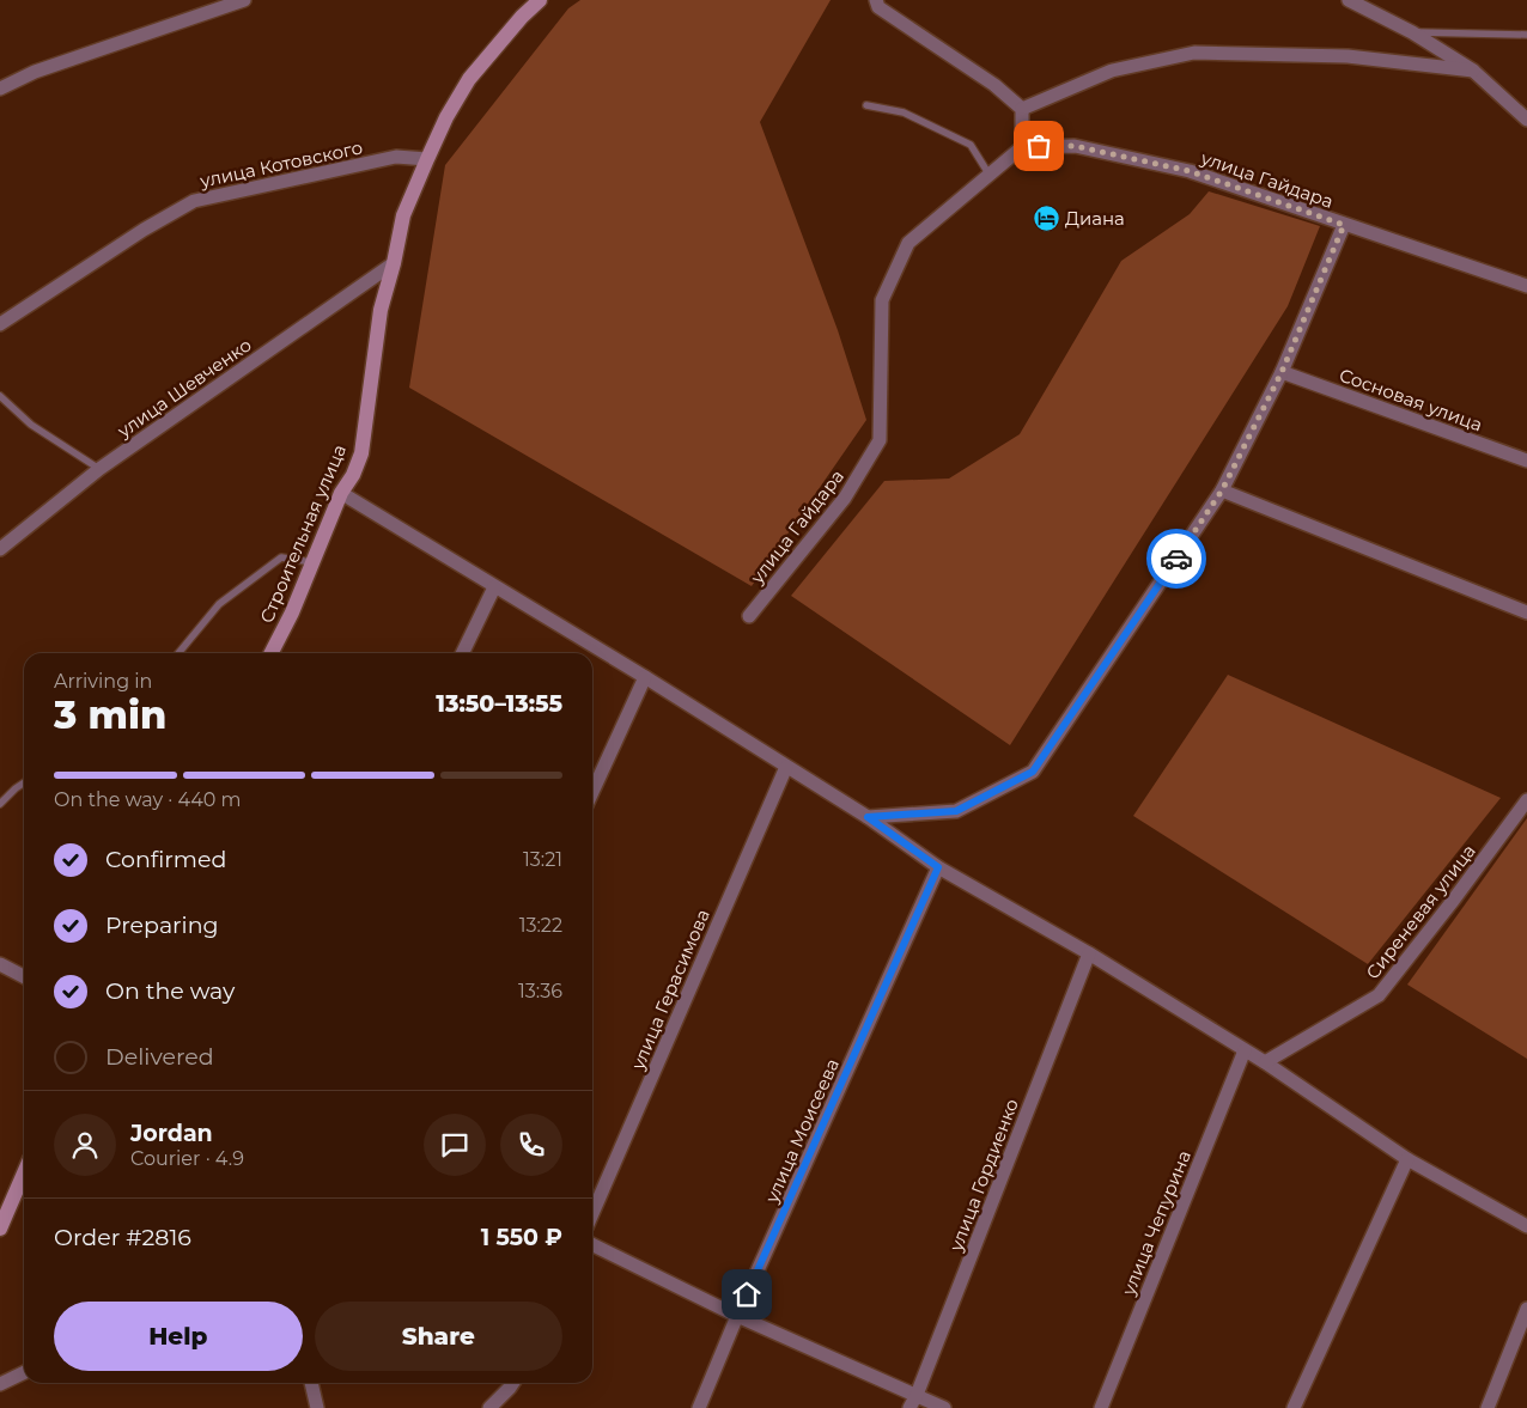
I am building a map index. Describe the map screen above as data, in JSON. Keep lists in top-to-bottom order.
{
  "streets": {
    "main road": ["Строительная улица"],
    "street": [
      "улица Котовского",
      "улица Гайдара",
      "улица Шевченко",
      "Сосновая улица",
      "Сиреневая улица",
      "улица Герасимова",
      "улица Моисеева",
      "улица Гордиенко",
      "улица Чепурина"
    ]
  },
  "crossings": [
    ["улица Котовского", "Строительная улица"],
    ["улица Шевченко", "Строительная улица"]
  ],
  "places": {
    "hotel": ["Диана"]
  },
  "page": {
    "heading": ["3 min", "Arriving in", "13:50–13:55"],
    "panel": [
      "Jordan",
      "Courier · 4.9",
      "Order #2816",
      "1 550 ₽"
    ],
    "bar": "On the way · 440 m",
    "list": [
      ["Confirmed", "13:21"],
      ["Preparing", "13:22"],
      ["On the way", "13:36"],
      "Delivered"
    ],
    "buttons": ["Help", "Share"]
  }
}
